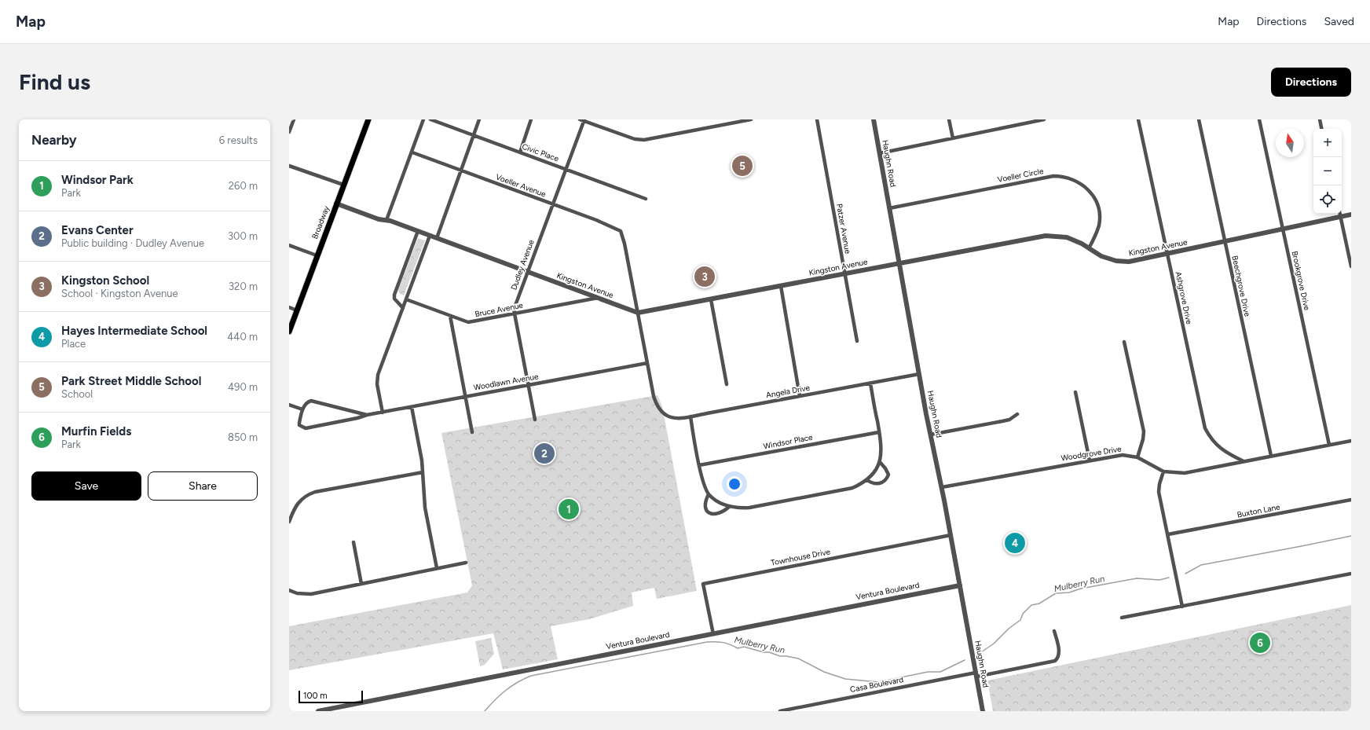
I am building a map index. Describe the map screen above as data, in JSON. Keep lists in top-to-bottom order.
{
  "streets": {
    "main road": ["Broadway"],
    "street": [
      "Civic Place",
      "Haughn Road",
      "Voeller Circle",
      "Voeller Avenue",
      "Patzer Avenue",
      "Kingston Avenue",
      "Dudley Avenue",
      "Brookgrove Drive",
      "Beechgrove Drive",
      "Ashgrove Drive",
      "Bruce Avenue",
      "Woodlawn Avenue",
      "Angela Drive",
      "Windsor Place",
      "Woodgrove Drive",
      "Buxton Lane",
      "Townhouse Drive",
      "Ventura Boulevard",
      "Casa Boulevard"
    ]
  },
  "crossings": [
    ["Civic Place", "Dudley Avenue"],
    ["Haughn Road", "Voeller Circle"],
    ["Haughn Road", "Kingston Avenue"],
    ["Haughn Road", "Angela Drive"],
    ["Haughn Road", "Woodgrove Drive"],
    ["Haughn Road", "Townhouse Drive"],
    ["Haughn Road", "Ventura Boulevard"],
    ["Haughn Road", "Casa Boulevard"],
    ["Voeller Circle", "Kingston Avenue"],
    ["Voeller Avenue", "Kingston Avenue"],
    ["Voeller Avenue", "Dudley Avenue"],
    ["Broadway", "Kingston Avenue"],
    ["Patzer Avenue", "Kingston Avenue"],
    ["Kingston Avenue", "Dudley Avenue"],
    ["Kingston Avenue", "Brookgrove Drive"],
    ["Kingston Avenue", "Beechgrove Drive"],
    ["Kingston Avenue", "Ashgrove Drive"],
    ["Kingston Avenue", "Bruce Avenue"],
    ["Dudley Avenue", "Bruce Avenue"],
    ["Dudley Avenue", "Woodlawn Avenue"],
    ["Brookgrove Drive", "Woodgrove Drive"],
    ["Beechgrove Drive", "Woodgrove Drive"],
    ["Ashgrove Drive", "Woodgrove Drive"],
    ["Woodlawn Avenue", "Angela Drive"],
    ["Townhouse Drive", "Ventura Boulevard"]
  ],
  "water": ["Mulberry Run"],
  "scale_bar": "100 m",
  "north": "top",
  "page": {
    "header": "Map",
    "nav": ["Map", "Directions", "Saved"],
    "buttons": [
      "Directions",
      ["Save", "Share"]
    ],
    "title": "Find us",
    "heading": ["Nearby", "6 results"],
    "map_buttons": ["+", "−"],
    "pins": [
      "5",
      "3",
      "2",
      "1",
      "4",
      "6"
    ],
    "list": [
      {
        "mark": "1",
        "name": "Windsor Park",
        "note": "Park",
        "value": "260 m"
      },
      {
        "mark": "2",
        "name": "Evans Center",
        "note": "Public building · Dudley Avenue",
        "value": "300 m"
      },
      {
        "mark": "3",
        "name": "Kingston School",
        "note": "School · Kingston Avenue",
        "value": "320 m"
      },
      {
        "mark": "4",
        "name": "Hayes Intermediate School",
        "note": "Place",
        "value": "440 m"
      },
      {
        "mark": "5",
        "name": "Park Street Middle School",
        "note": "School",
        "value": "490 m"
      },
      {
        "mark": "6",
        "name": "Murfin Fields",
        "note": "Park",
        "value": "850 m"
      }
    ],
    "scale": "100 m"
  }
}
